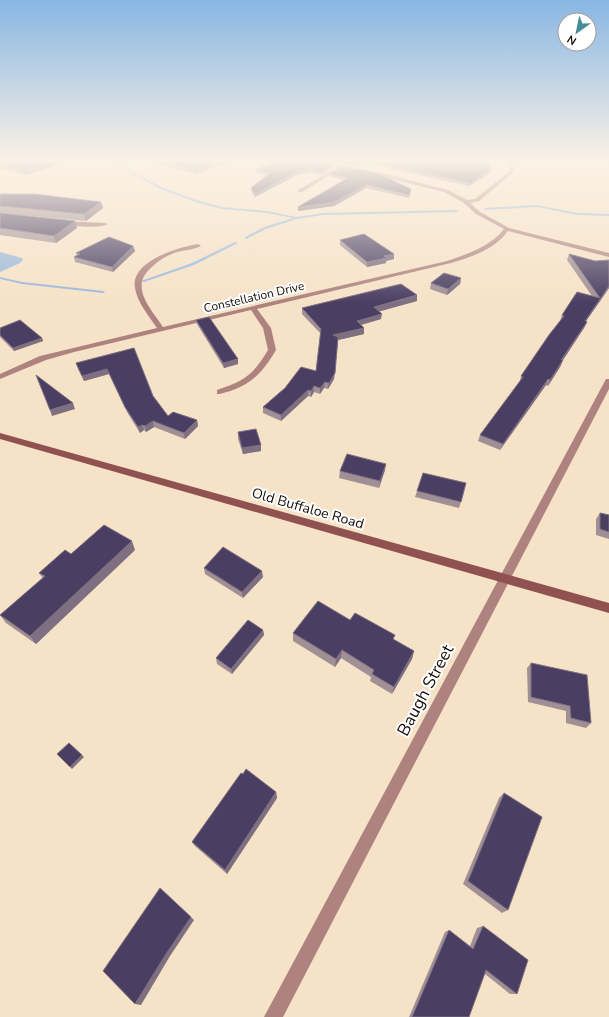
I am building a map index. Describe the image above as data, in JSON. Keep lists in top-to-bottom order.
{
  "streets": {
    "street": ["Constellation Drive", "Old Buffaloe Road", "Baugh Street"]
  },
  "crossings": [
    ["Old Buffaloe Road", "Baugh Street"]
  ],
  "north": "bottom left"
}
